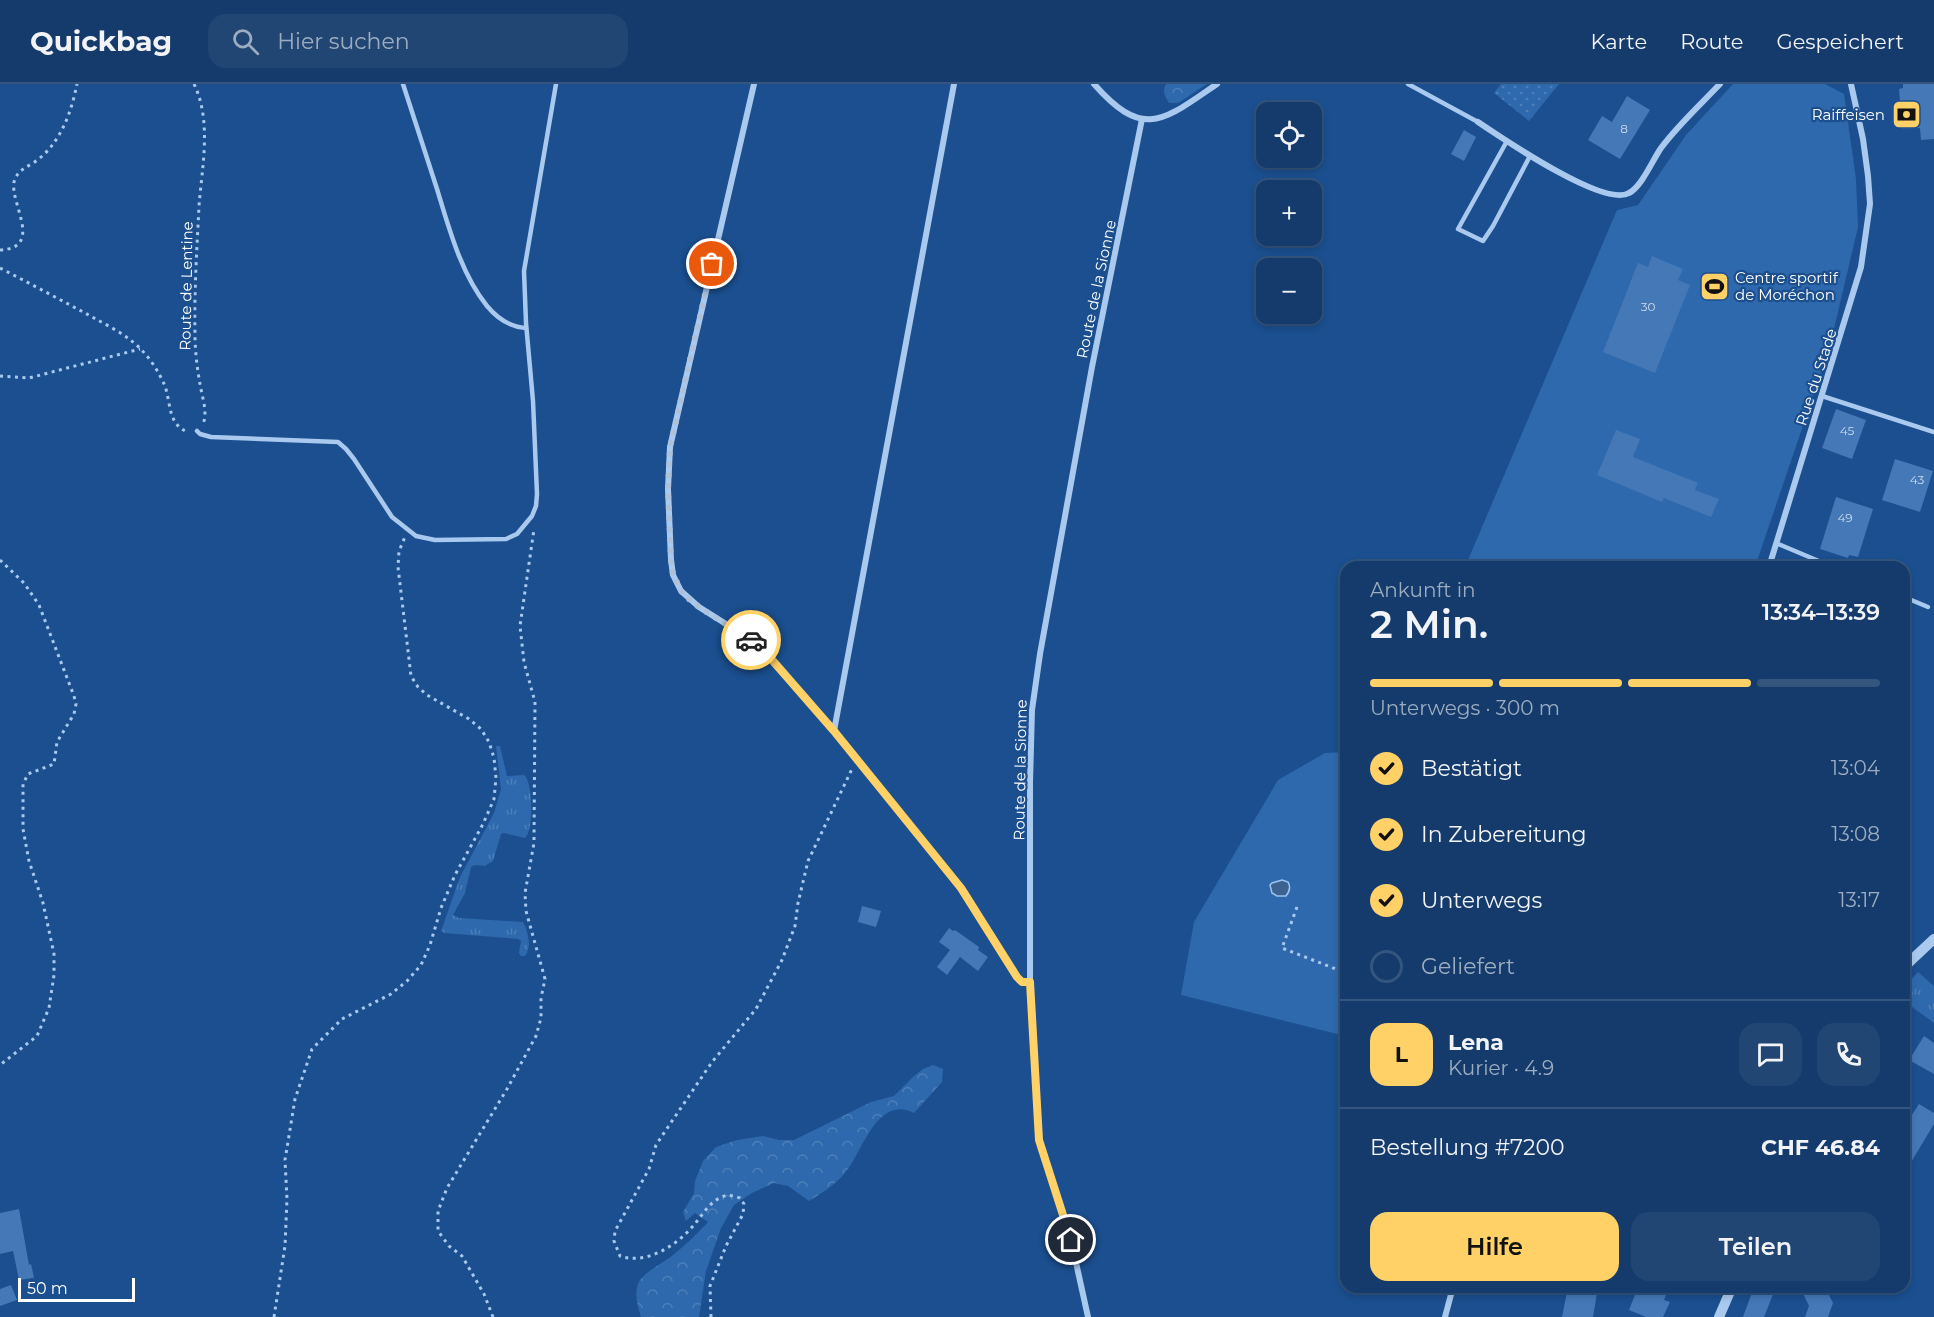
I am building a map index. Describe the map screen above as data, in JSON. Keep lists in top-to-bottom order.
{
  "streets": {
    "street": ["Route de la Sionne", "Rue du Stade"],
    "path": ["Route de Lentine"]
  },
  "places": {
    "bank": ["Raiffeisen"],
    "sports": ["Centre sportif de Moréchon"]
  },
  "house_numbers": [
    "8",
    "30",
    "45",
    "43",
    "49"
  ],
  "scale_bar": "50 m",
  "page": {
    "header": "Quickbag",
    "search": "Hier suchen",
    "nav": ["Karte", "Route", "Gespeichert"],
    "map_buttons": ["+", "−"],
    "heading": ["2 Min.", "Ankunft in", "13:34–13:39"],
    "panel": [
      "Lena",
      "Kurier · 4.9",
      "Bestellung #7200",
      "CHF 46.84"
    ],
    "bar": "Unterwegs · 300 m",
    "list": [
      ["Bestätigt", "13:04"],
      ["In Zubereitung", "13:08"],
      ["Unterwegs", "13:17"],
      "Geliefert"
    ],
    "round": "L",
    "buttons": ["Hilfe", "Teilen"],
    "scale": "50 m"
  }
}
